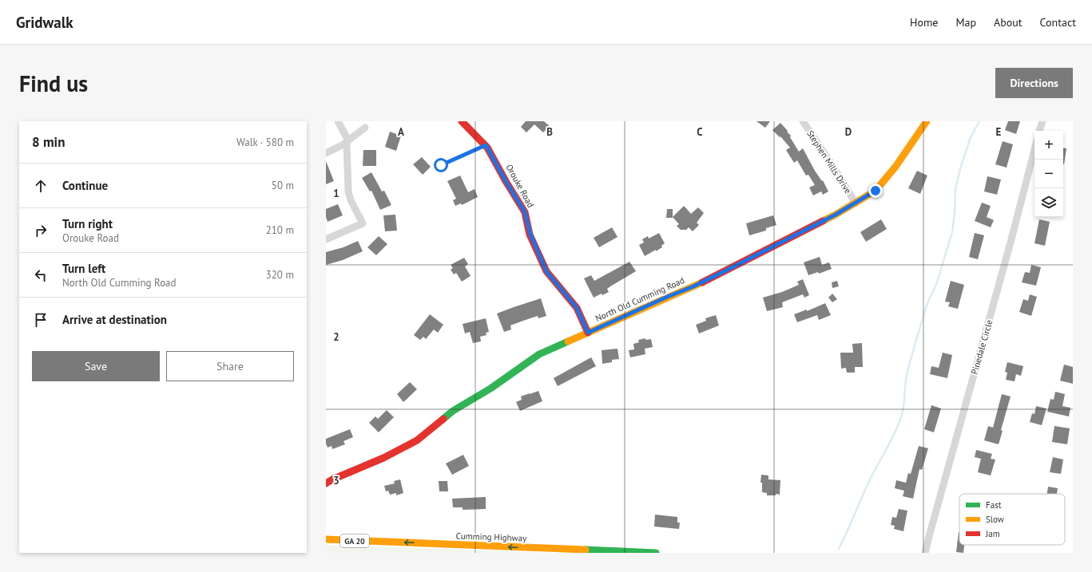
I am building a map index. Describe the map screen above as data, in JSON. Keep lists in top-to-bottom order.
{
  "streets": {
    "main road": [
      "Orouke Road",
      "North Old Cumming Road",
      "Cumming Highway",
      "GA 20"
    ],
    "street": ["Stephen Mills Drive", "Pinedale Circle"]
  },
  "crossings": [
    ["Stephen Mills Drive", "North Old Cumming Road"],
    ["Orouke Road", "North Old Cumming Road"]
  ],
  "one_way": ["Cumming Highway"],
  "legend": ["Fast", "Slow", "Jam"],
  "page": {
    "header": "Gridwalk",
    "nav": [
      "Home",
      "Map",
      "About",
      "Contact"
    ],
    "buttons": [
      "Directions",
      ["Save", "Share"]
    ],
    "title": "Find us",
    "heading": ["8 min", "Walk · 580 m"],
    "map_buttons": ["+", "−"],
    "list": [
      ["Continue", "50 m"],
      ["Turn right", "Orouke Road", "210 m"],
      ["Turn left", "North Old Cumming Road", "320 m"],
      "Arrive at destination"
    ]
  },
  "grid": {
    "columns": [
      "A",
      "B",
      "C",
      "D",
      "E"
    ],
    "rows": ["1", "2", "3"]
  }
}
